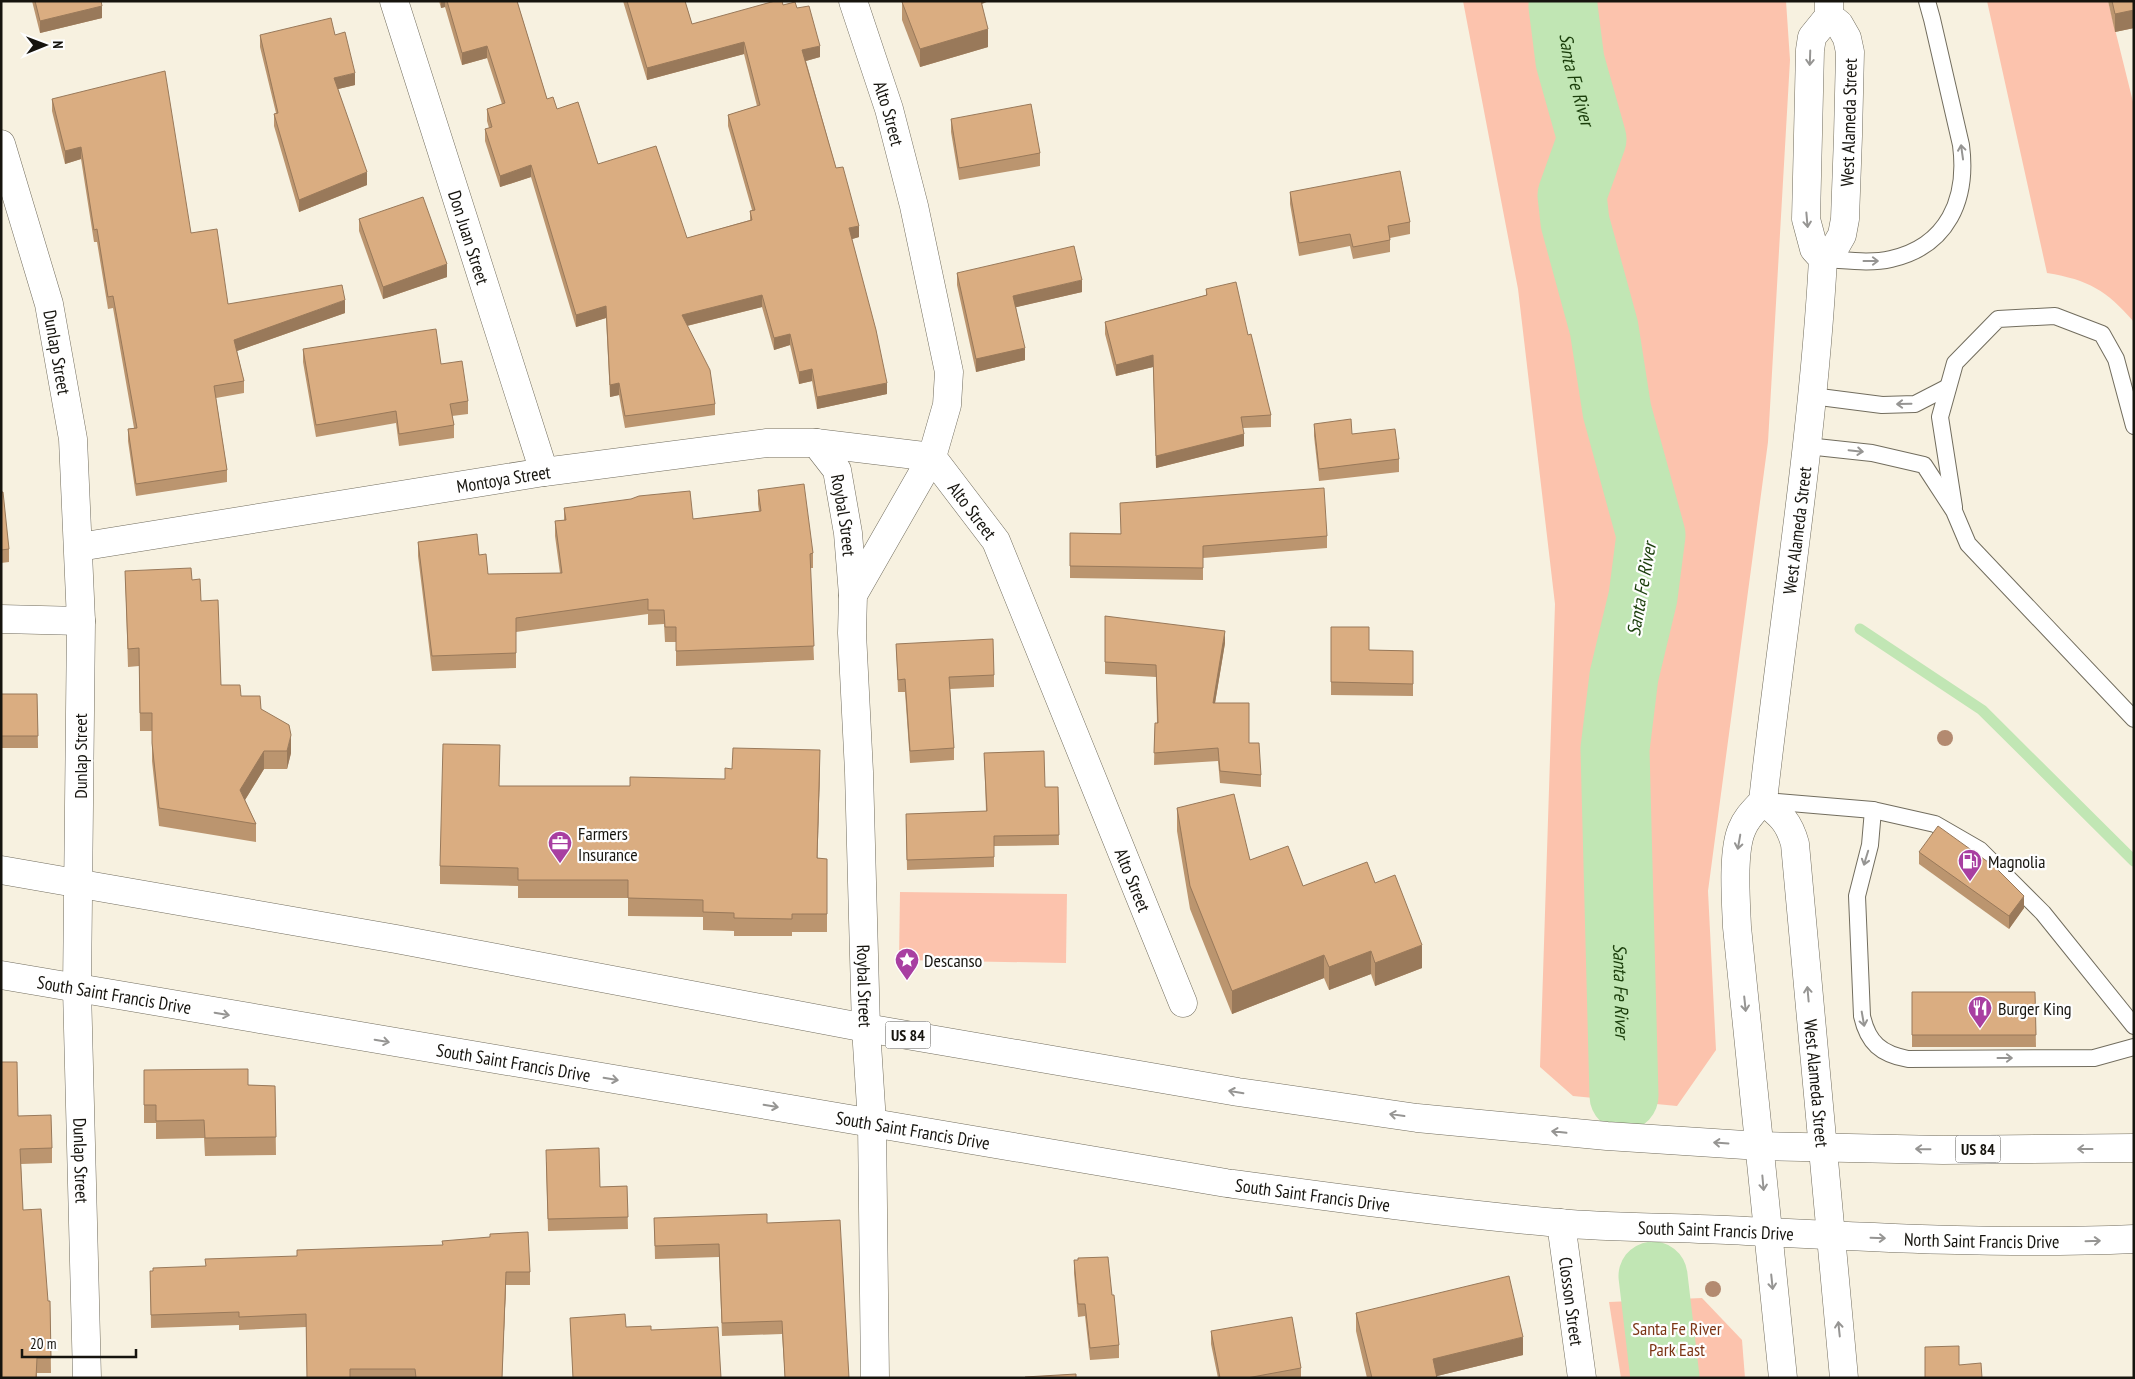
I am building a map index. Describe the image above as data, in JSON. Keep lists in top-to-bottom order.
{
  "streets": {
    "main road": [
      "Alto Street",
      "West Alameda Street",
      "Don Juan Street",
      "Dunlap Street",
      "Montoya Street",
      "Roybal Street",
      "South Saint Francis Drive",
      "US 84",
      "North Saint Francis Drive",
      "Closson Street"
    ]
  },
  "crossings": [
    ["Alto Street", "Montoya Street"],
    ["Alto Street", "Roybal Street"],
    ["West Alameda Street", "South Saint Francis Drive"],
    ["West Alameda Street", "US 84"],
    ["West Alameda Street", "North Saint Francis Drive"],
    ["Don Juan Street", "Montoya Street"],
    ["Dunlap Street", "Montoya Street"],
    ["Dunlap Street", "South Saint Francis Drive"],
    ["Dunlap Street", "US 84"],
    ["Montoya Street", "Roybal Street"],
    ["Roybal Street", "South Saint Francis Drive"],
    ["Roybal Street", "US 84"],
    ["South Saint Francis Drive", "North Saint Francis Drive"],
    ["South Saint Francis Drive", "Closson Street"]
  ],
  "water": ["Santa Fe River"],
  "parks": ["Santa Fe River Park East"],
  "places": {
    "office": ["Farmers Insurance"],
    "fuel station": ["Magnolia"],
    "place": ["Descanso"],
    "restaurant": ["Burger King"]
  },
  "scale_bar": "20 m",
  "north": "right"
}
